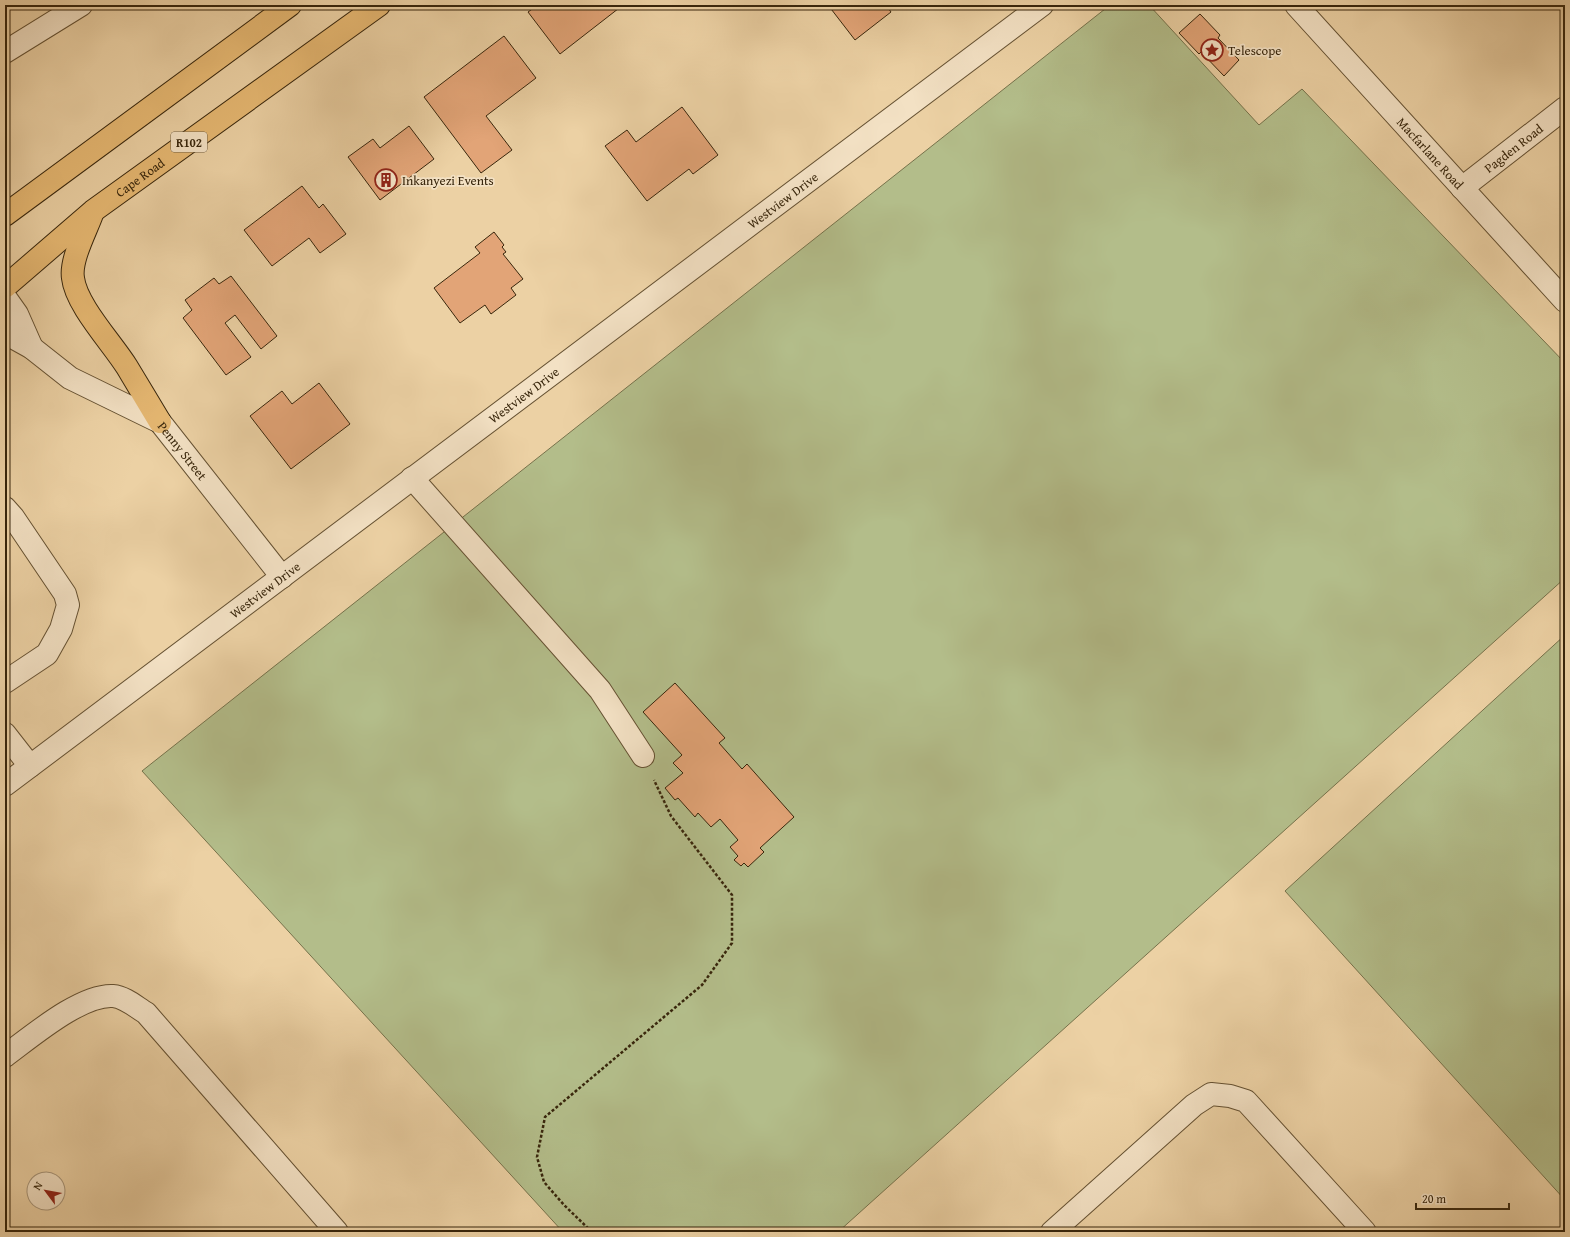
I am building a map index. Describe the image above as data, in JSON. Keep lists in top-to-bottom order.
{
  "streets": {
    "main road": ["R102", "Cape Road"],
    "street": [
      "Pagden Road",
      "Macfarlane Road",
      "Westview Drive",
      "Penny Street"
    ]
  },
  "crossings": [
    ["Pagden Road", "Macfarlane Road"],
    ["Westview Drive", "Penny Street"]
  ],
  "places": {
    "place": ["Telescope"],
    "building": ["Inkanyezi Events"]
  },
  "scale_bar": "20 m",
  "north": "top left"
}
